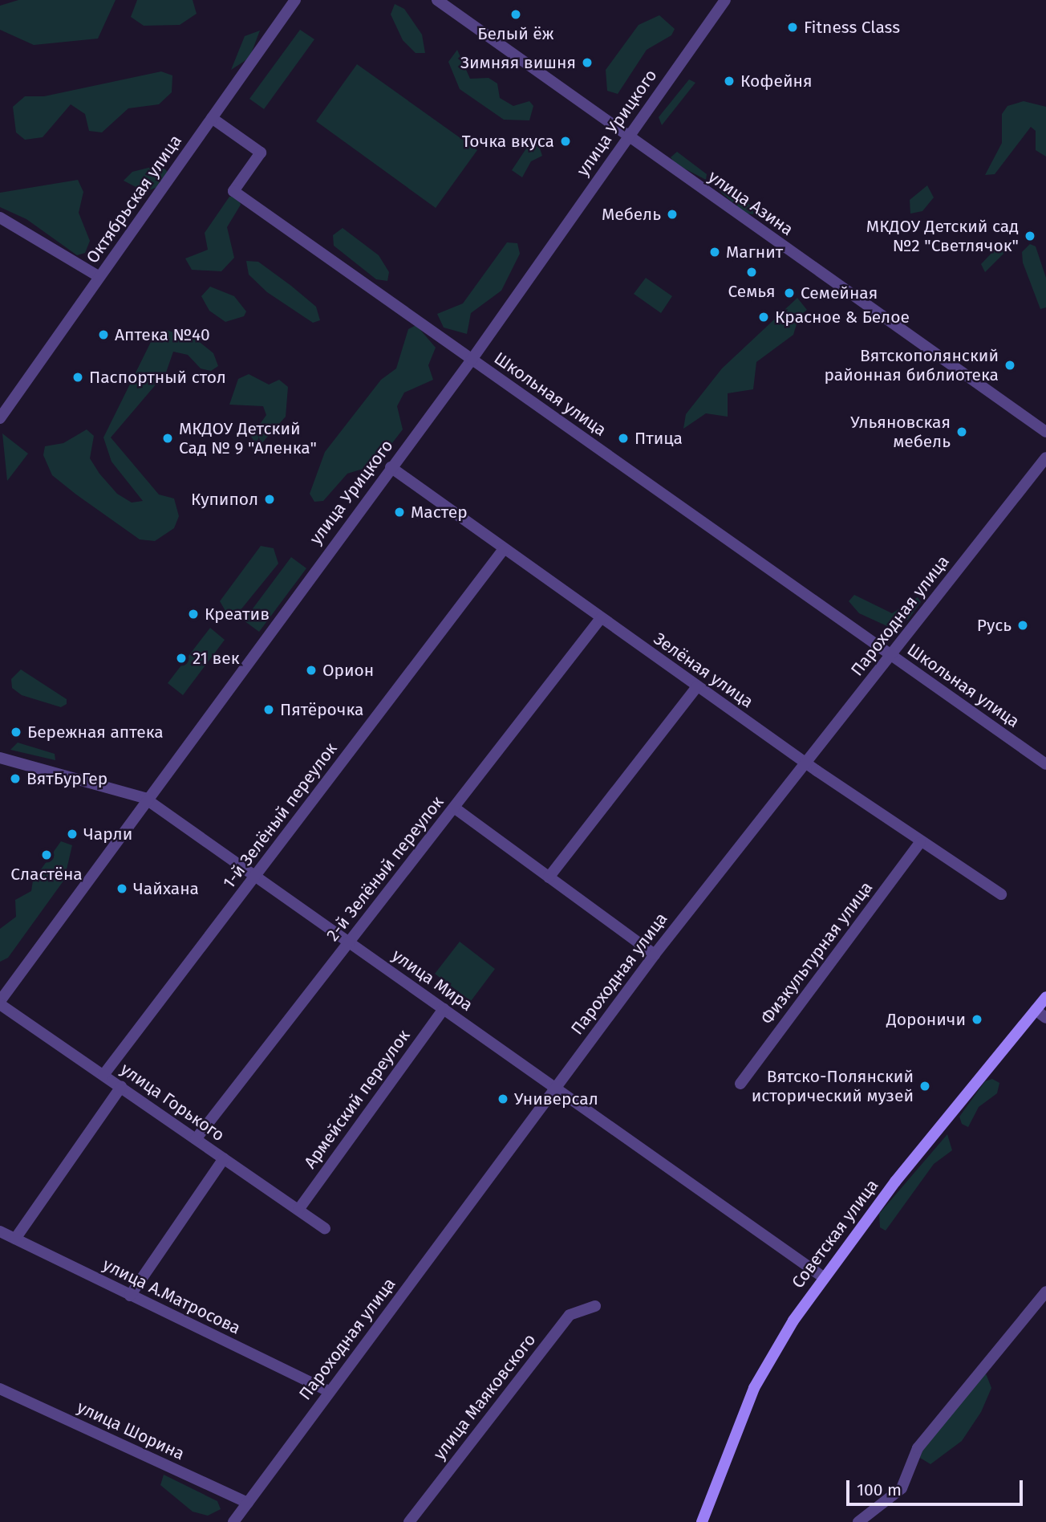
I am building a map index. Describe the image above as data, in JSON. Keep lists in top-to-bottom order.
{
  "streets": {
    "street": [
      "улица Урицкого",
      "Октябрьская улица",
      "улица Азина",
      "Школьная улица",
      "Пароходная улица",
      "Зелёная улица",
      "1-й Зелёный переулок",
      "2-й Зелёный переулок",
      "Физкультурная улица",
      "улица Мира",
      "Армейский переулок",
      "улица Горького",
      "Советская улица",
      "улица А.Матросова",
      "улица Маяковского",
      "улица Шорина"
    ]
  },
  "crossings": [
    ["улица Урицкого", "улица Азина"],
    ["улица Урицкого", "Школьная улица"],
    ["улица Урицкого", "Зелёная улица"],
    ["улица Урицкого", "улица Мира"],
    ["улица Урицкого", "улица Горького"],
    ["Октябрьская улица", "Школьная улица"],
    ["Школьная улица", "Пароходная улица"],
    ["Пароходная улица", "Зелёная улица"],
    ["Пароходная улица", "улица Мира"],
    ["Пароходная улица", "улица А.Матросова"],
    ["Пароходная улица", "улица Шорина"],
    ["Зелёная улица", "1-й Зелёный переулок"],
    ["Зелёная улица", "2-й Зелёный переулок"],
    ["Зелёная улица", "Физкультурная улица"],
    ["1-й Зелёный переулок", "улица Мира"],
    ["1-й Зелёный переулок", "улица Горького"],
    ["2-й Зелёный переулок", "улица Мира"],
    ["2-й Зелёный переулок", "улица Горького"],
    ["улица Мира", "Армейский переулок"],
    ["улица Мира", "Советская улица"],
    ["Армейский переулок", "улица Горького"]
  ],
  "places": [
    "Белый ёж",
    "Fitness Class",
    "Зимняя вишня",
    "Кофейня",
    "Точка вкуса",
    "Мебель",
    "МКДОУ Детский сад №2 \"Светлячок\"",
    "Магнит",
    "Семья",
    "Семейная",
    "Красное & Белое",
    "Аптека №40",
    "Вятскополянский районная библиотека",
    "Паспортный стол",
    "Ульяновская мебель",
    "МКДОУ Детский Сад № 9 \"Аленка\"",
    "Птица",
    "Купипол",
    "Мастер",
    "Креатив",
    "Русь",
    "21 век",
    "Орион",
    "Пятёрочка",
    "Бережная аптека",
    "ВятБурГер",
    "Чарли",
    "Сластёна",
    "Чайхана",
    "Дороничи",
    "Вятско-Полянский исторический музей",
    "Универсал"
  ],
  "scale_bar": "100 m"
}
